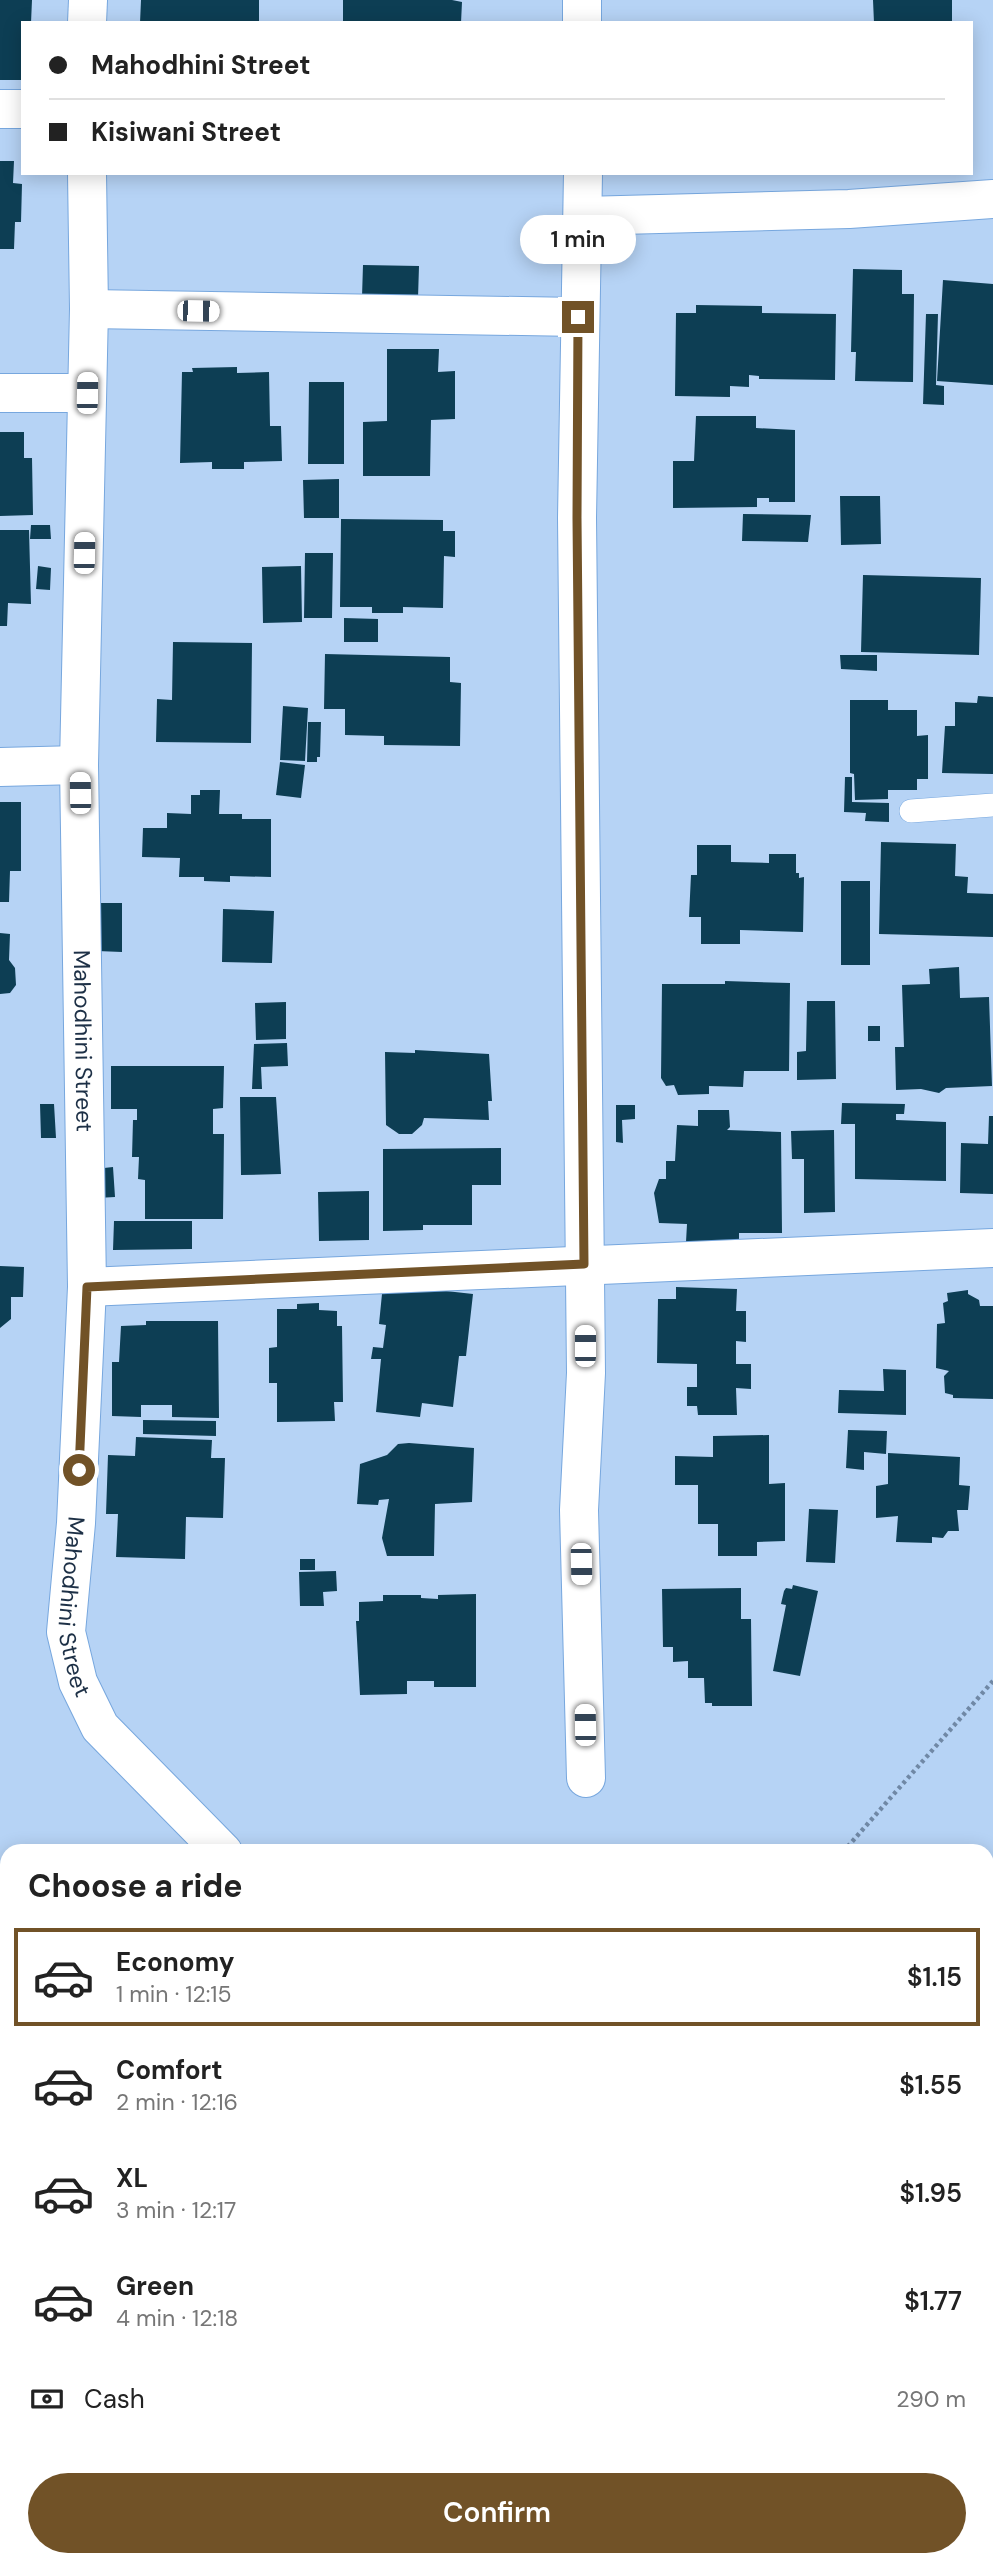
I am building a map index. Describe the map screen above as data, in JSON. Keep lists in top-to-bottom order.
{
  "streets": {
    "street": ["Mahodhini Street"]
  },
  "page": {
    "banner": ["Mahodhini Street", "Kisiwani Street"],
    "bubble": "1 min",
    "heading": "Choose a ride",
    "list": [
      {
        "name": "Economy",
        "note": "1 min · 12:15",
        "value": "$1.15"
      },
      {
        "name": "Comfort",
        "note": "2 min · 12:16",
        "value": "$1.55"
      },
      {
        "name": "XL",
        "note": "3 min · 12:17",
        "value": "$1.95"
      },
      {
        "name": "Green",
        "note": "4 min · 12:18",
        "value": "$1.77"
      }
    ],
    "pay": ["Cash", "290 m"],
    "buttons": "Confirm"
  }
}
